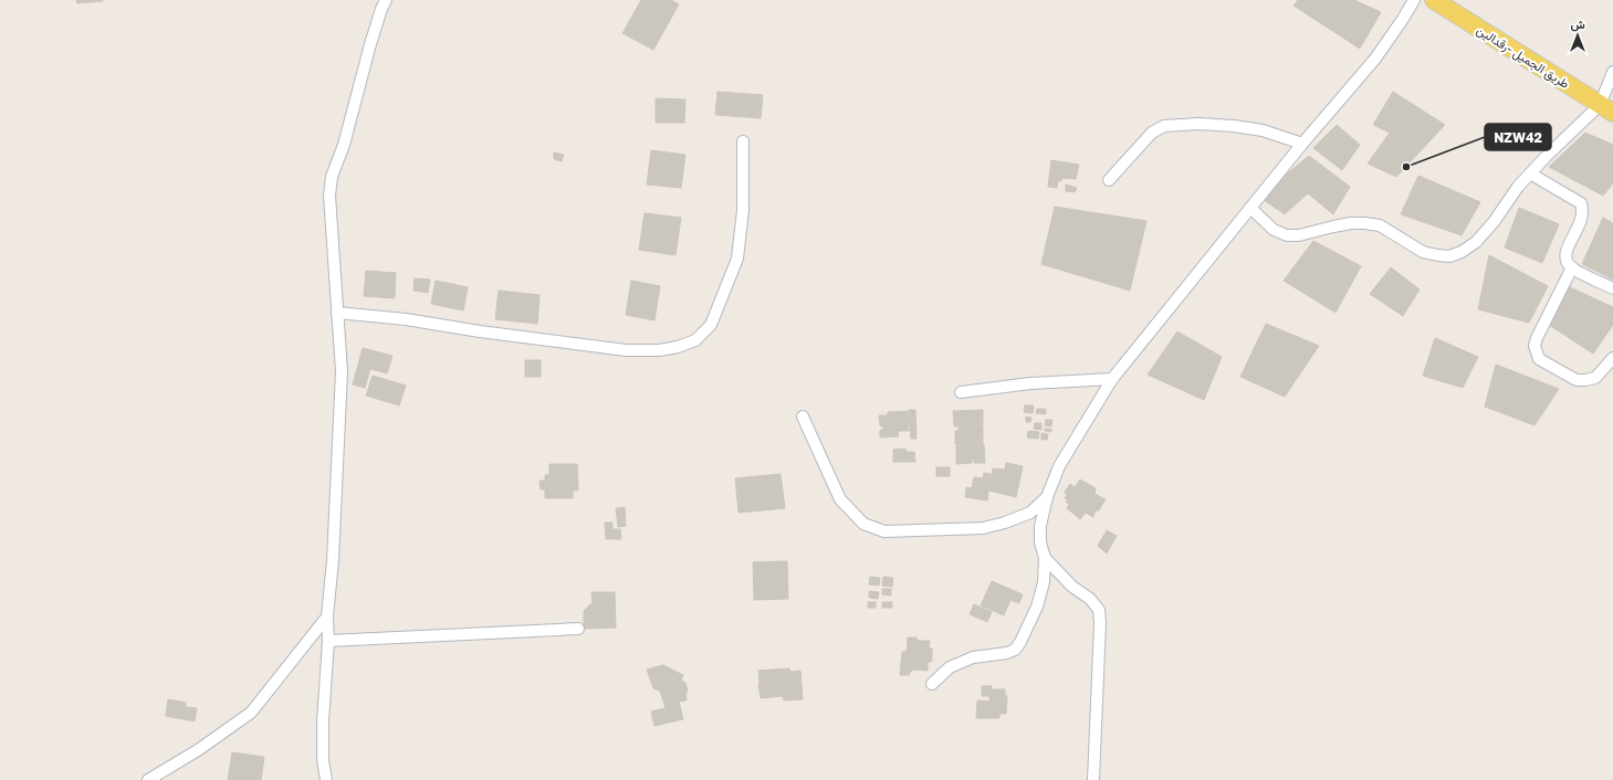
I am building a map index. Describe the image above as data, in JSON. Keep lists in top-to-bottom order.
{
  "streets": {
    "main road": ["طريق الجميل -رقدالين"]
  },
  "places": ["NZW42"],
  "north": "top"
}
